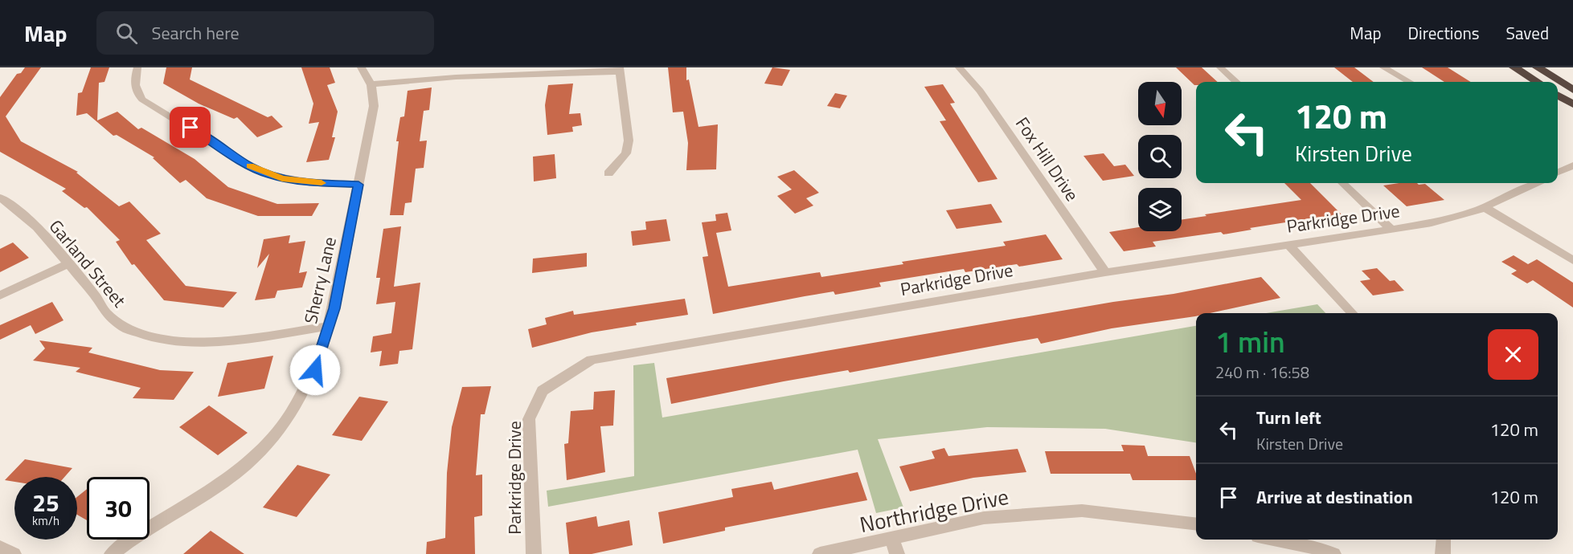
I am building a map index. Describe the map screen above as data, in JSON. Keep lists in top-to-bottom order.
{
  "streets": {
    "street": [
      "Fox Hill Drive",
      "Parkridge Drive",
      "Garland Street",
      "Sherry Lane",
      "Northridge Drive"
    ]
  },
  "crossings": [
    ["Fox Hill Drive", "Parkridge Drive"],
    ["Garland Street", "Sherry Lane"]
  ],
  "north": "bottom",
  "page": {
    "header": "Map",
    "search": "Search here",
    "nav": ["Map", "Directions", "Saved"],
    "turn": ["120 m", "Kirsten Drive"],
    "heading": ["1 min", "240 m · 16:58"],
    "list": [
      {
        "name": "Turn left",
        "note": "Kirsten Drive",
        "value": "120 m"
      },
      {
        "name": "Arrive at destination",
        "value": "120 m"
      }
    ],
    "speed": "25 km/h",
    "limit": "30"
  }
}
